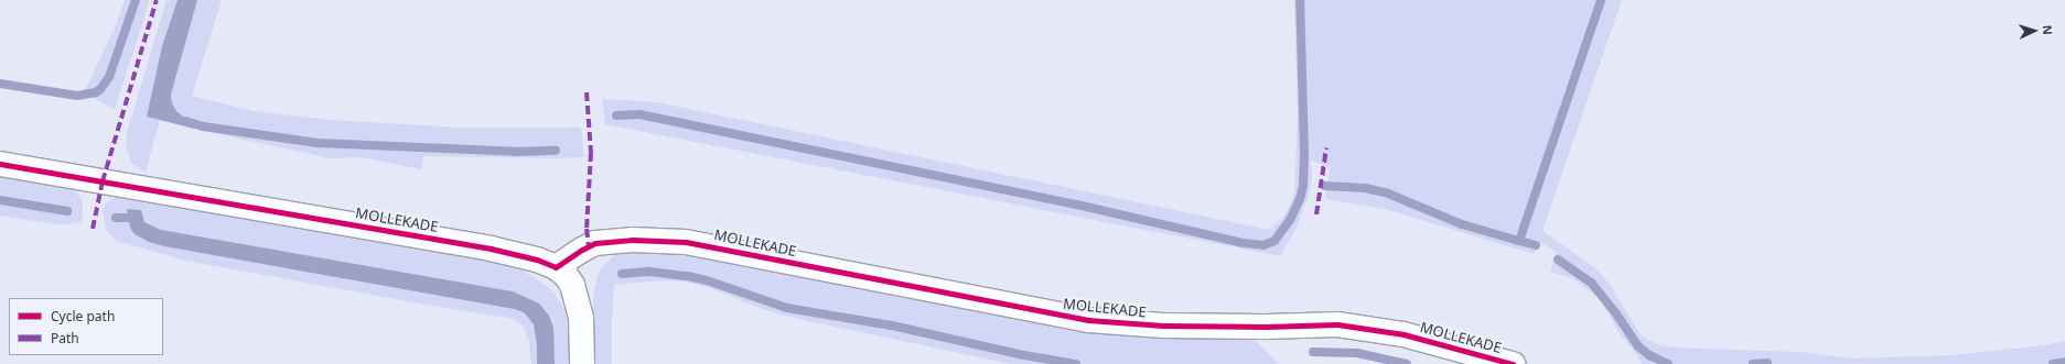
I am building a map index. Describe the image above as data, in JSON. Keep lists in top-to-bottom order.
{
  "streets": {
    "street": ["MOLLEKADE"]
  },
  "legend": ["Cycle path", "Path"],
  "north": "right"
}
